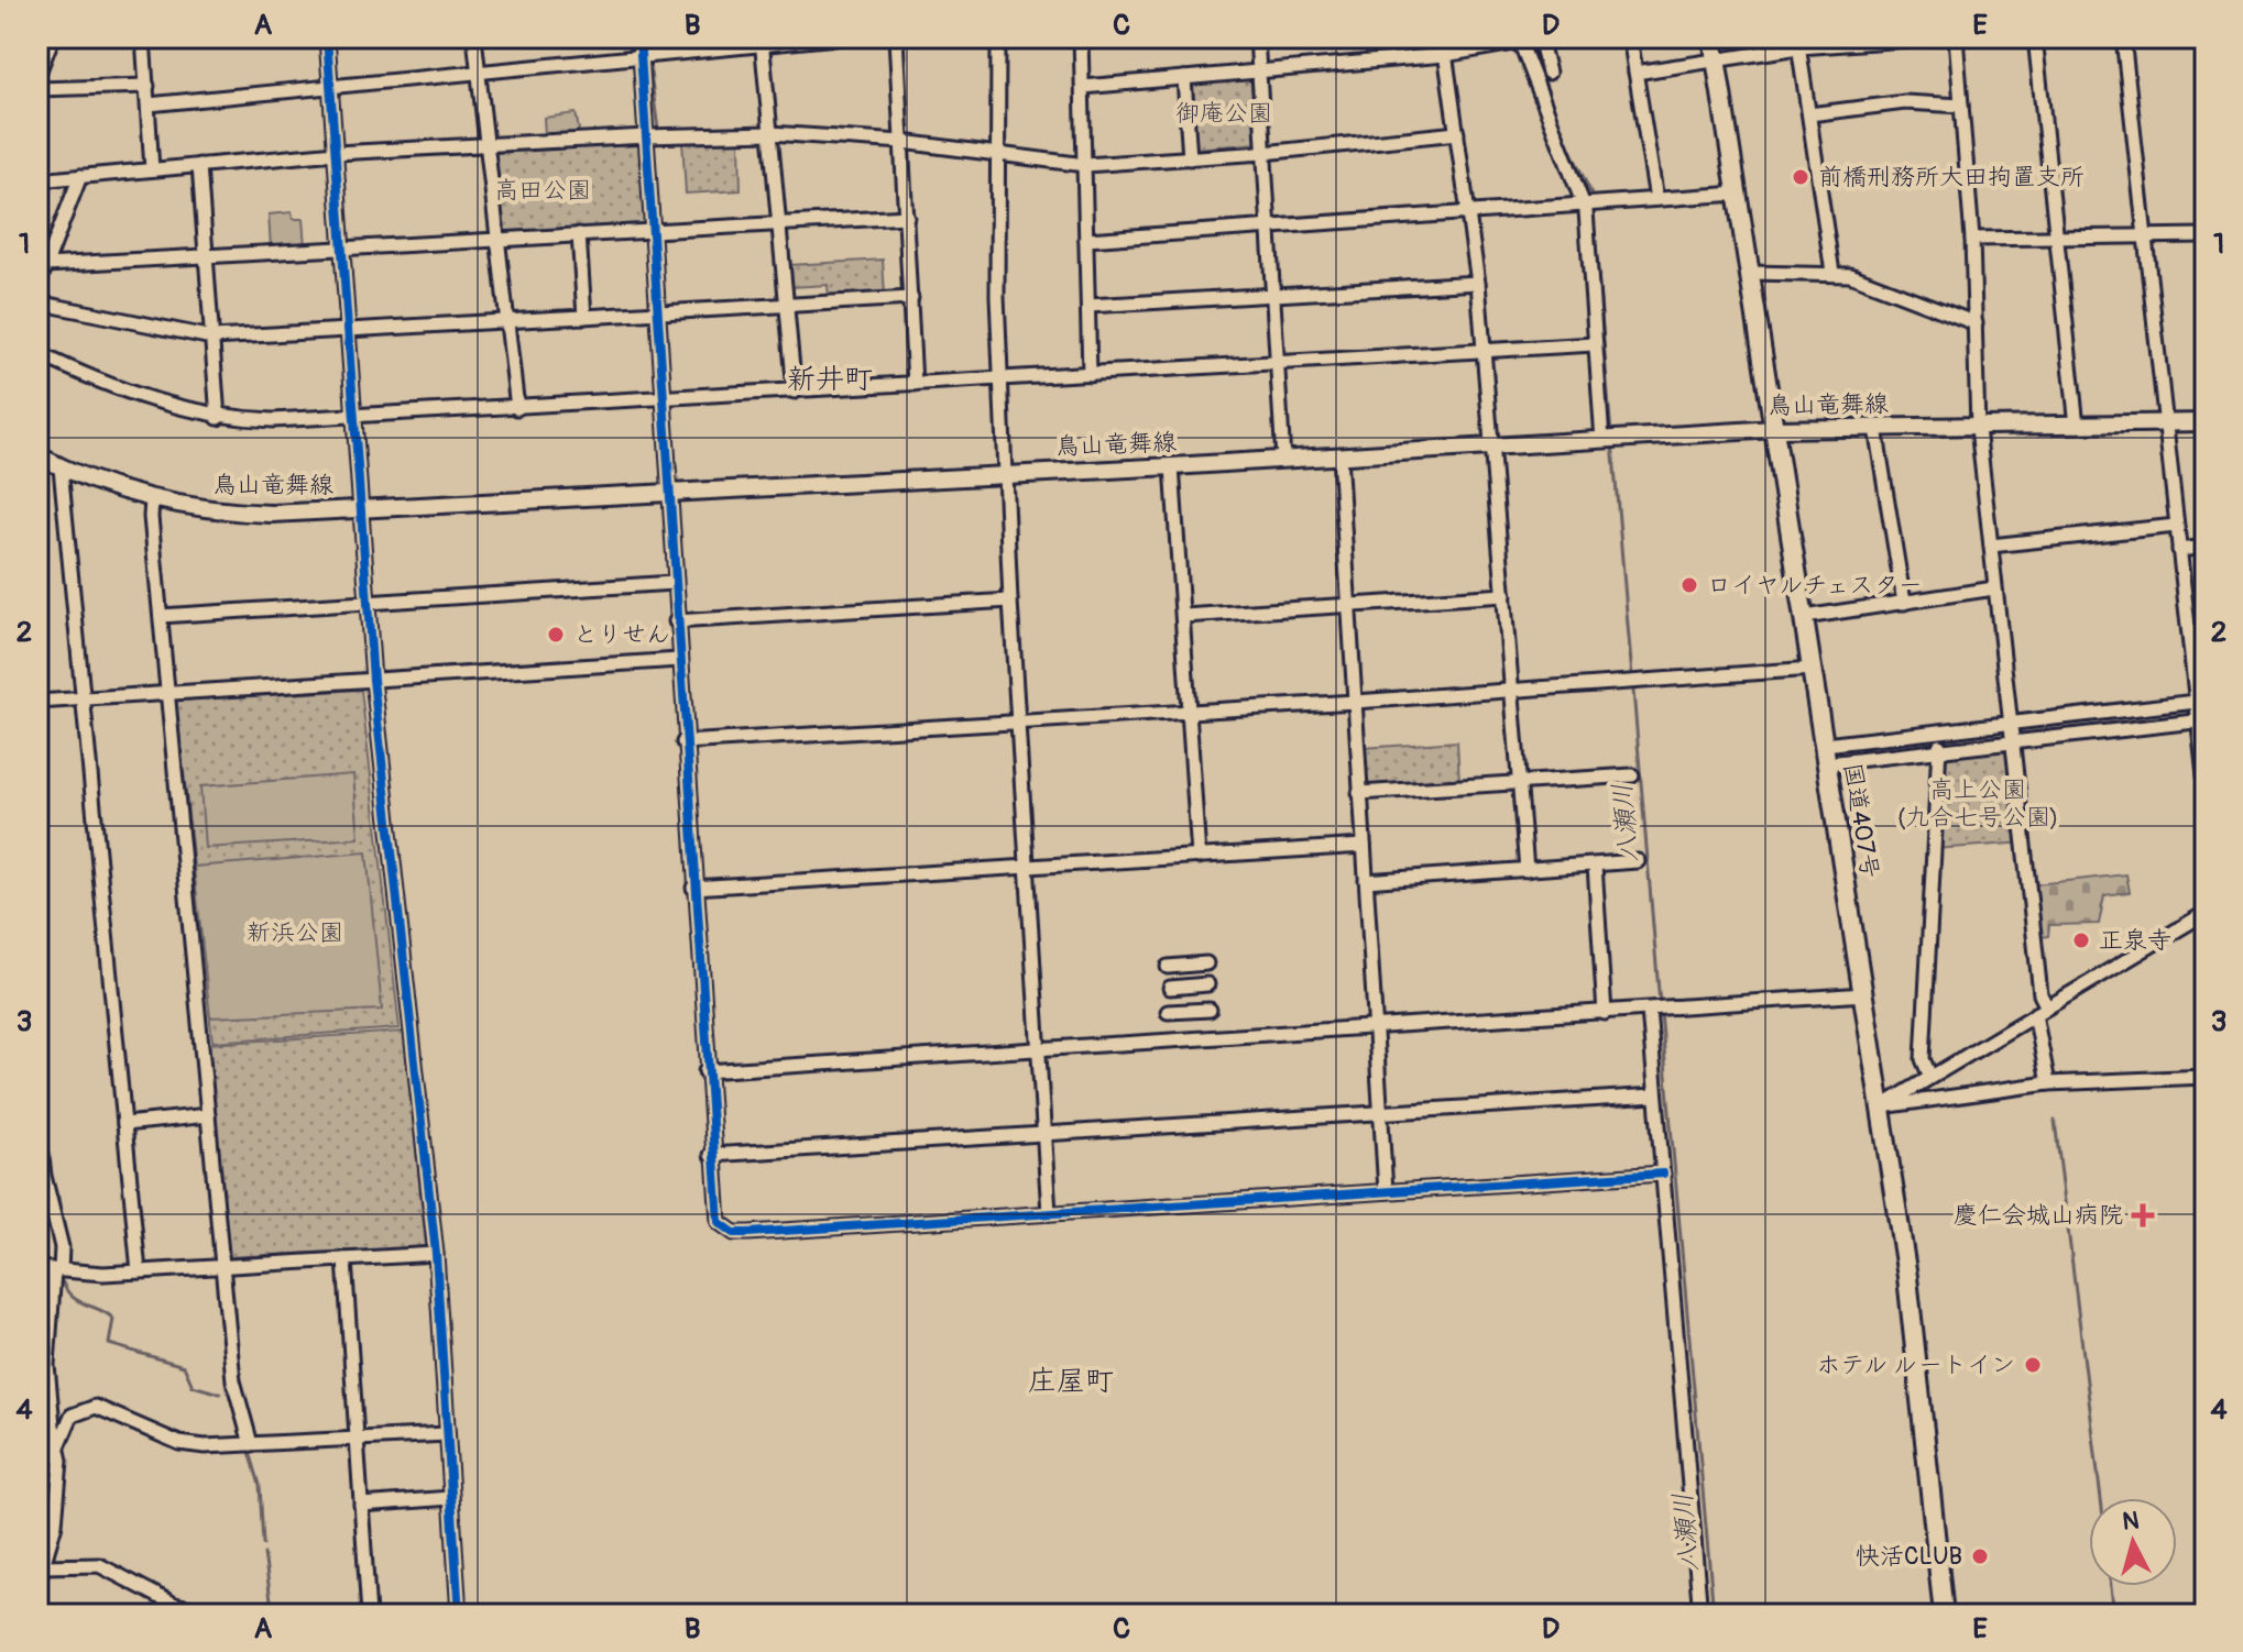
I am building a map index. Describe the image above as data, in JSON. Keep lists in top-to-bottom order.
{
  "streets": {
    "highway": ["国道407号"],
    "main road": ["鳥山竜舞線"]
  },
  "crossings": [
    ["鳥山竜舞線", "国道407号"]
  ],
  "districts": ["新井町", "庄屋町"],
  "water": ["八瀬川"],
  "parks": [
    "御庵公園",
    "高田公園",
    "高上公園 (九合七号公園)",
    "新浜公園"
  ],
  "places": {
    "other": [
      "前橋刑務所大田拘置支所",
      "ロイヤルチェスター",
      "とりせん",
      "正泉寺",
      "ホテル ルートイン",
      "快活CLUB"
    ],
    "health": ["慶仁会城山病院"]
  },
  "north": "top",
  "grid": {
    "columns": [
      "A",
      "B",
      "C",
      "D",
      "E"
    ],
    "rows": [
      "1",
      "2",
      "3",
      "4"
    ]
  }
}
